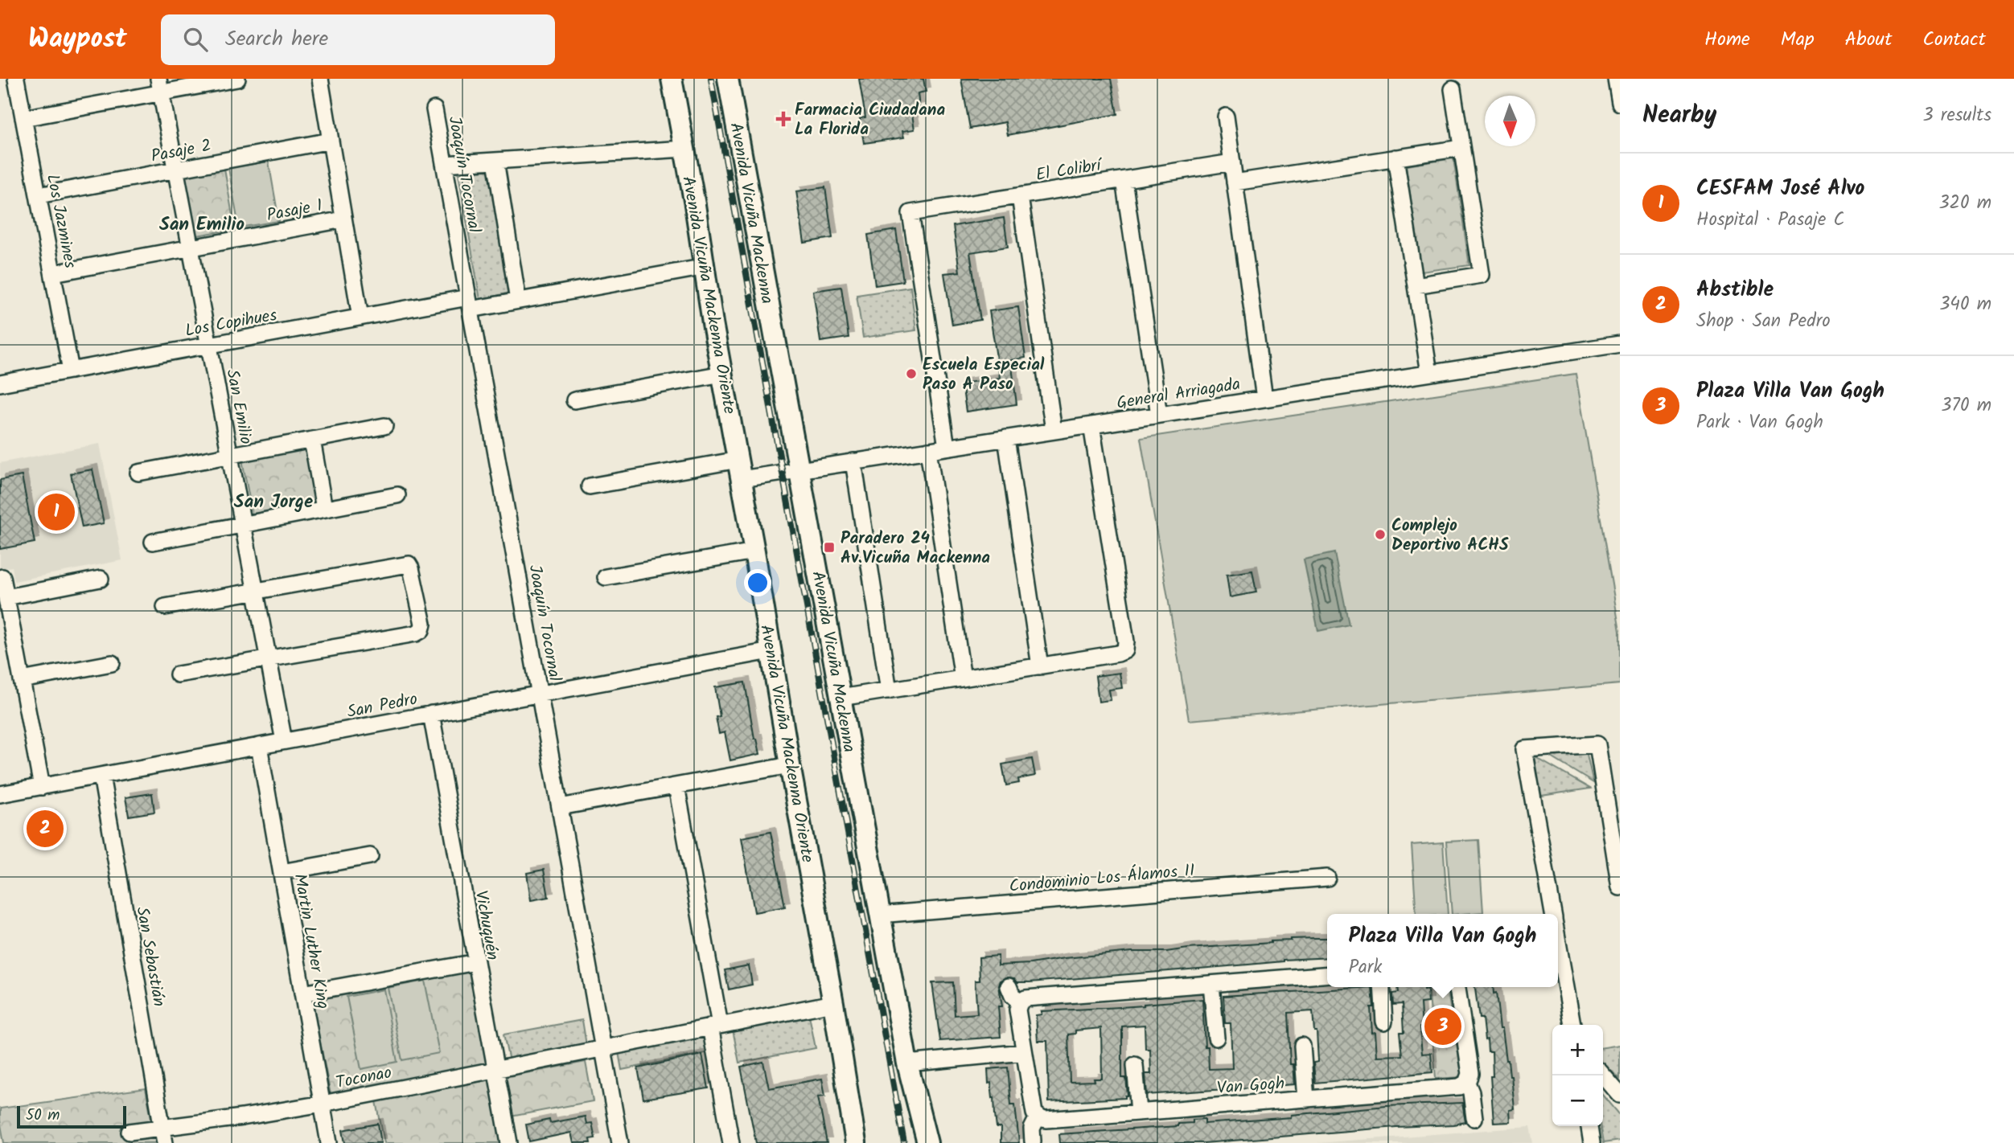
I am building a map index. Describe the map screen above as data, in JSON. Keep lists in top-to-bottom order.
{
  "streets": {
    "main road": ["Avenida Vicuña Mackenna", "Avenida Vicuña Mackenna Oriente"],
    "street": [
      "Pasaje 2",
      "El Colibrí",
      "Joaquín Tocornal",
      "Pasaje 1",
      "Los Jazmines",
      "Los Copihues",
      "General Arriagada",
      "San Emilio",
      "San Pedro",
      "Condominio Los Álamos II",
      "Vichuquén",
      "Martin Luther King",
      "San Sebastián",
      "Toconao",
      "Van Gogh"
    ]
  },
  "crossings": [
    ["Pasaje 2", "Los Jazmines"],
    ["Pasaje 2", "San Emilio"],
    ["El Colibrí", "General Arriagada"],
    ["Joaquín Tocornal", "Los Copihues"],
    ["Joaquín Tocornal", "San Pedro"],
    ["Joaquín Tocornal", "Toconao"],
    ["Pasaje 1", "Los Jazmines"],
    ["Pasaje 1", "San Emilio"],
    ["Avenida Vicuña Mackenna", "General Arriagada"],
    ["Avenida Vicuña Mackenna", "Condominio Los Álamos II"],
    ["Los Jazmines", "Los Copihues"],
    ["Avenida Vicuña Mackenna Oriente", "Los Copihues"],
    ["Avenida Vicuña Mackenna Oriente", "General Arriagada"],
    ["Avenida Vicuña Mackenna Oriente", "San Pedro"],
    ["Avenida Vicuña Mackenna Oriente", "Toconao"],
    ["Los Copihues", "San Emilio"],
    ["San Emilio", "San Pedro"],
    ["San Pedro", "Vichuquén"],
    ["San Pedro", "Martin Luther King"],
    ["San Pedro", "San Sebastián"],
    ["Vichuquén", "Toconao"],
    ["Martin Luther King", "Toconao"],
    ["San Sebastián", "Toconao"]
  ],
  "districts": ["San Emilio", "San Jorge"],
  "places": {
    "health": ["Farmacia Ciudadana La Florida"],
    "other": ["Escuela Especial Paso A Paso", "Complejo Deportivo ACHS"],
    "transit": ["Paradero 24 Av.Vicuña Mackenna"]
  },
  "scale_bar": "50 m",
  "north": "bottom",
  "page": {
    "header": "Waypost",
    "search": "Search here",
    "nav": [
      "Home",
      "Map",
      "About",
      "Contact"
    ],
    "heading": ["Nearby", "3 results"],
    "list": [
      {
        "mark": "1",
        "name": "CESFAM José Alvo",
        "note": "Hospital · Pasaje C",
        "value": "320 m"
      },
      {
        "mark": "2",
        "name": "Abstible",
        "note": "Shop · San Pedro",
        "value": "340 m"
      },
      {
        "mark": "3",
        "name": "Plaza Villa Van Gogh",
        "note": "Park · Van Gogh",
        "value": "370 m"
      }
    ],
    "pins": ["1", "2", "3"],
    "popup": ["Plaza Villa Van Gogh", "Park"],
    "map_buttons": ["+", "−"],
    "scale": "50 m"
  }
}
